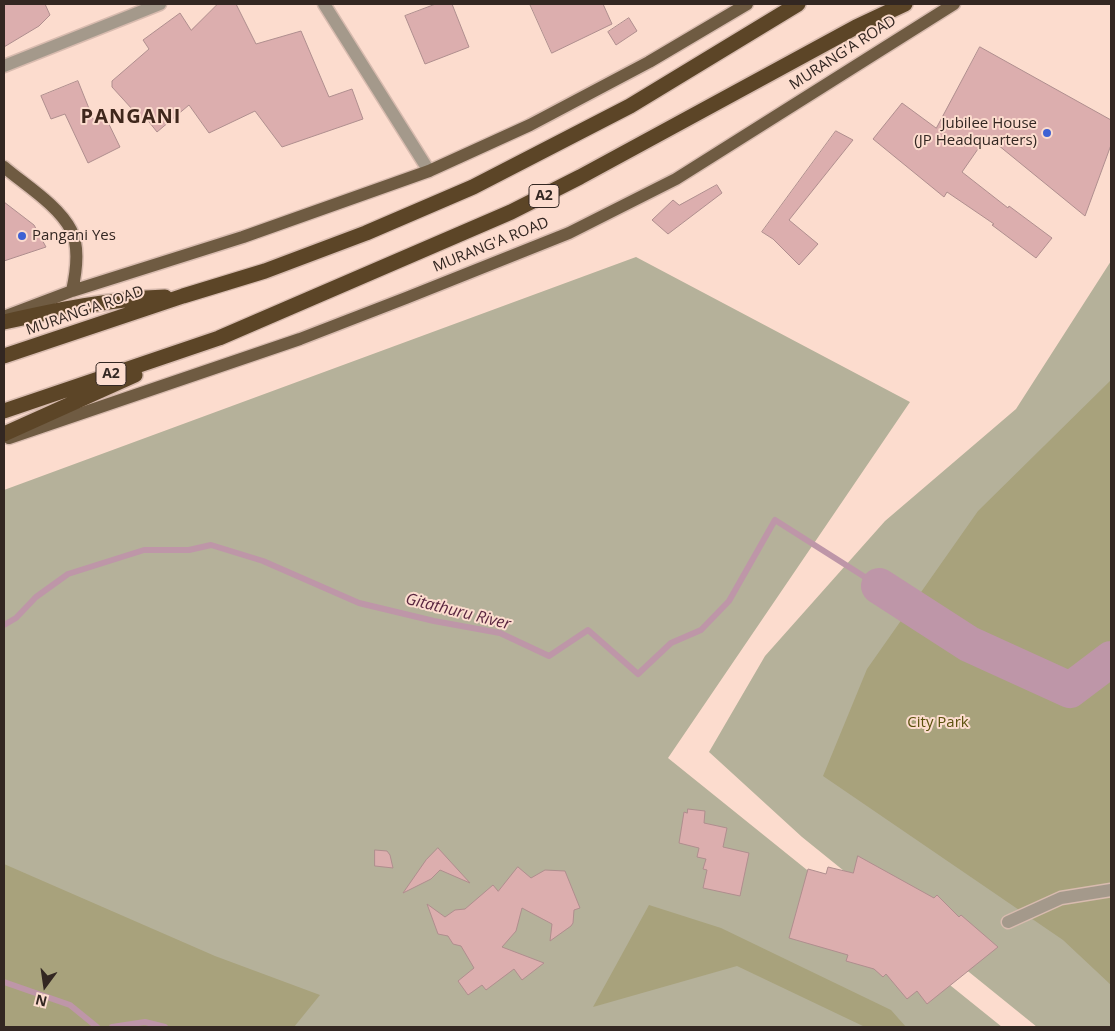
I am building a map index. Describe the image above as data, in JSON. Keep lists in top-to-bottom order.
{
  "streets": {
    "highway": ["MURANG'A ROAD", "A2"]
  },
  "districts": ["PANGANI"],
  "water": ["Gitathuru River"],
  "parks": ["City Park"],
  "places": ["Jubilee House (JP Headquarters)", "Pangani Yes"],
  "north": "bottom"
}
